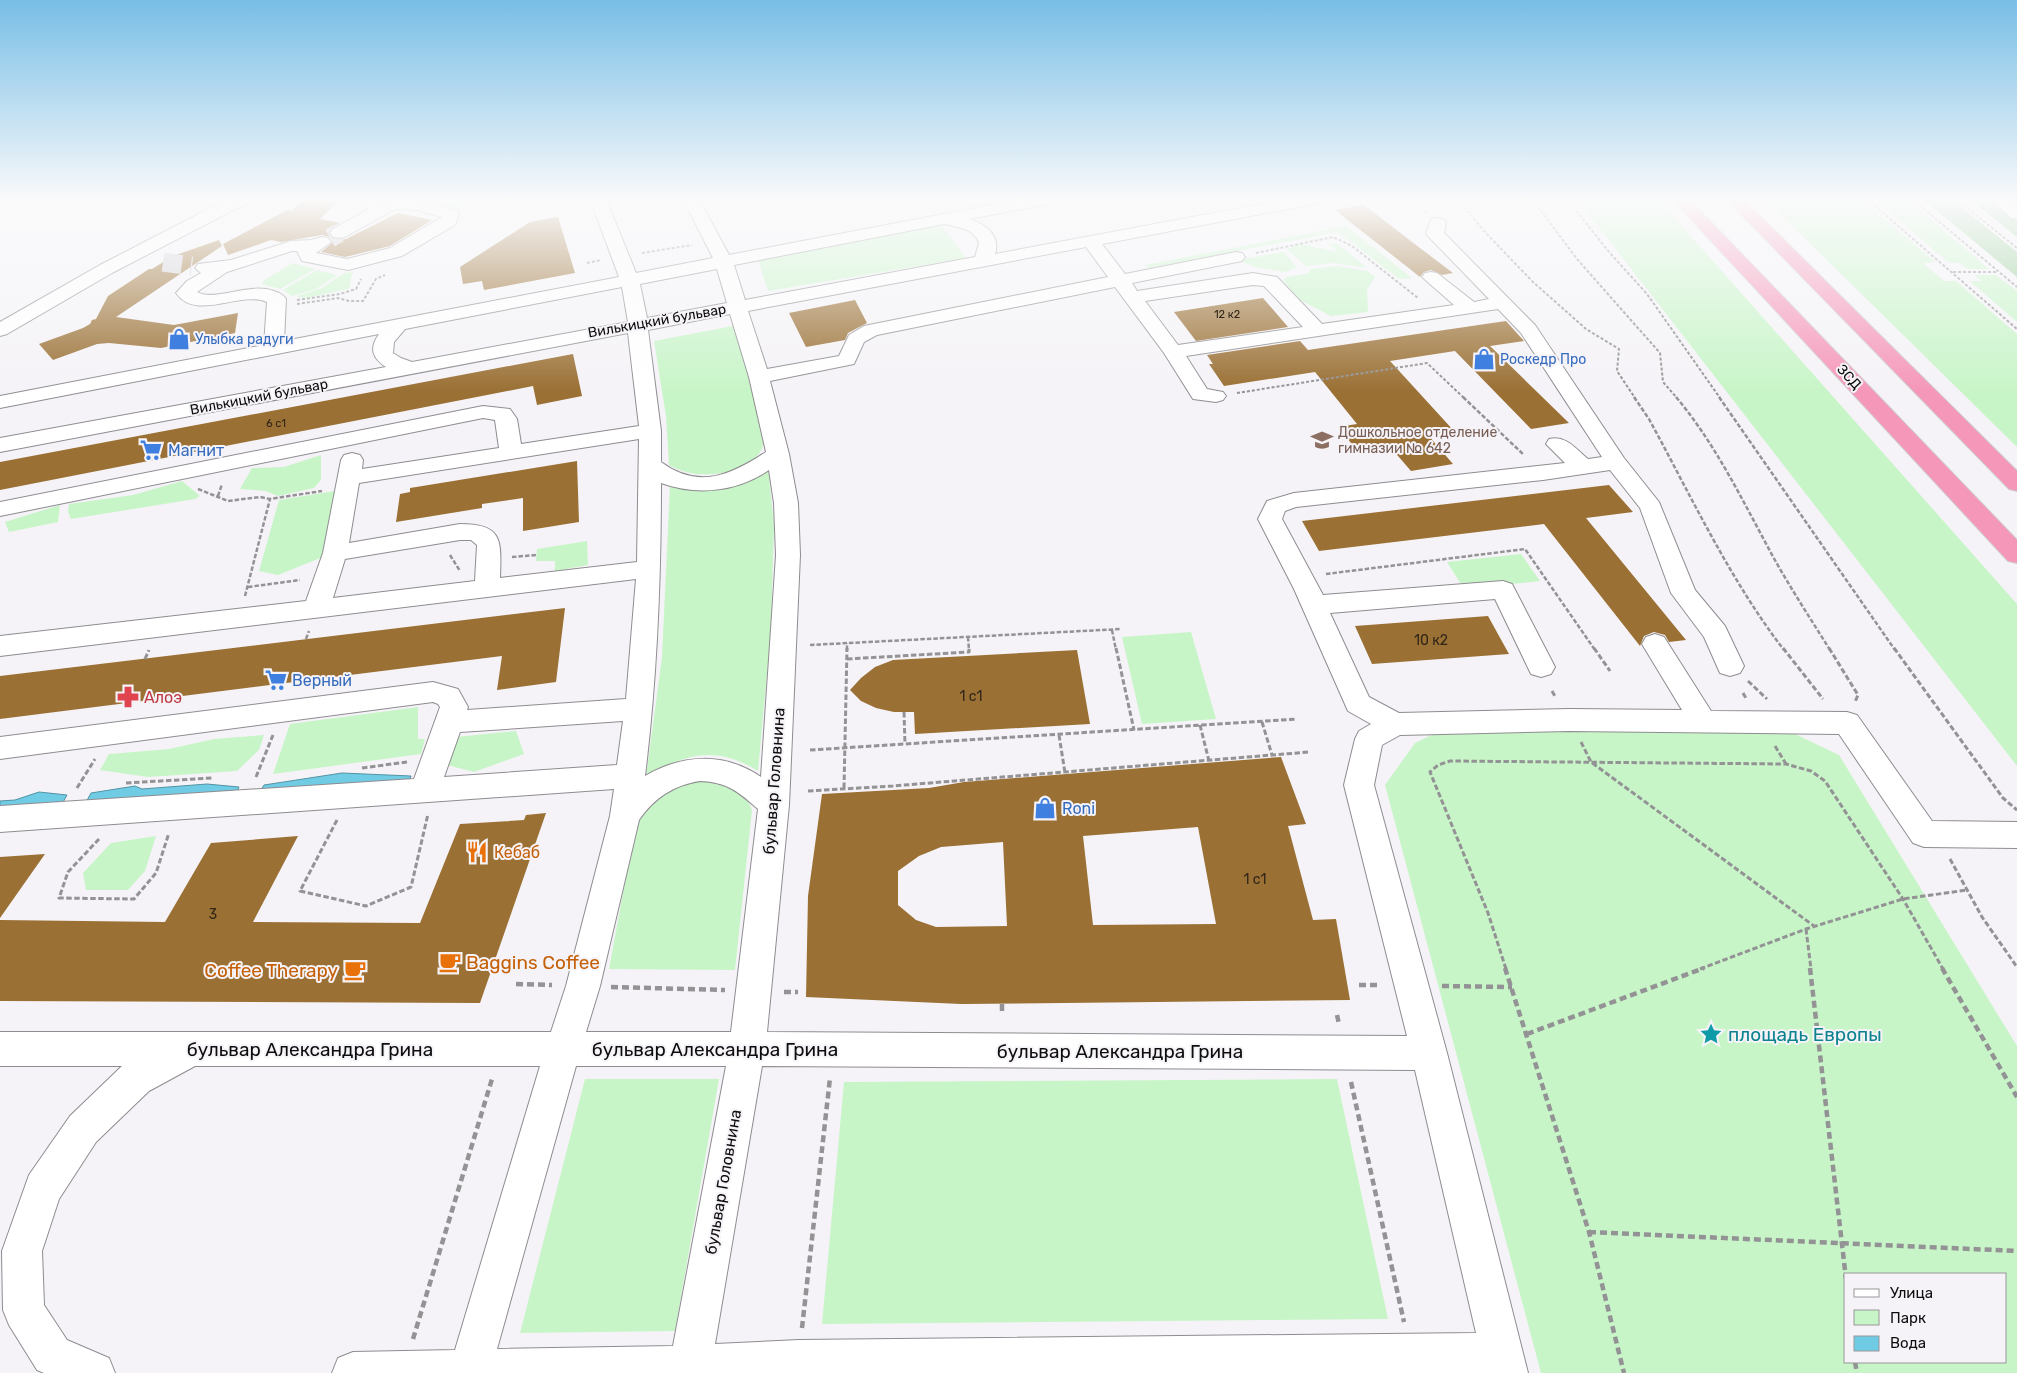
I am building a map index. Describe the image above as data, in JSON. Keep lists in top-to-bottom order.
{
  "streets": {
    "highway": ["ЗСД"],
    "street": ["Вилькицкий бульвар", "бульвар Головнина", "бульвар Александра Грина"]
  },
  "crossings": [
    ["Вилькицкий бульвар", "бульвар Головнина"],
    ["бульвар Головнина", "бульвар Александра Грина"]
  ],
  "places": {
    "shop": ["Улыбка радуги", "Роскедр Про", "Roni"],
    "school or university": ["Дошкольное отделение гимназии № 642"],
    "supermarket": ["Магнит", "Верный"],
    "pharmacy": ["Алоэ"],
    "restaurant": ["Кебаб"],
    "cafe": ["Baggins Coffee", "Coffee Therapy"],
    "place": ["площадь Европы"]
  },
  "house_numbers": [
    "12 к2",
    "6 с1",
    "10 к2",
    "1 с1",
    "1 с1",
    "3"
  ],
  "legend": ["Улица", "Парк", "Вода"]
}
